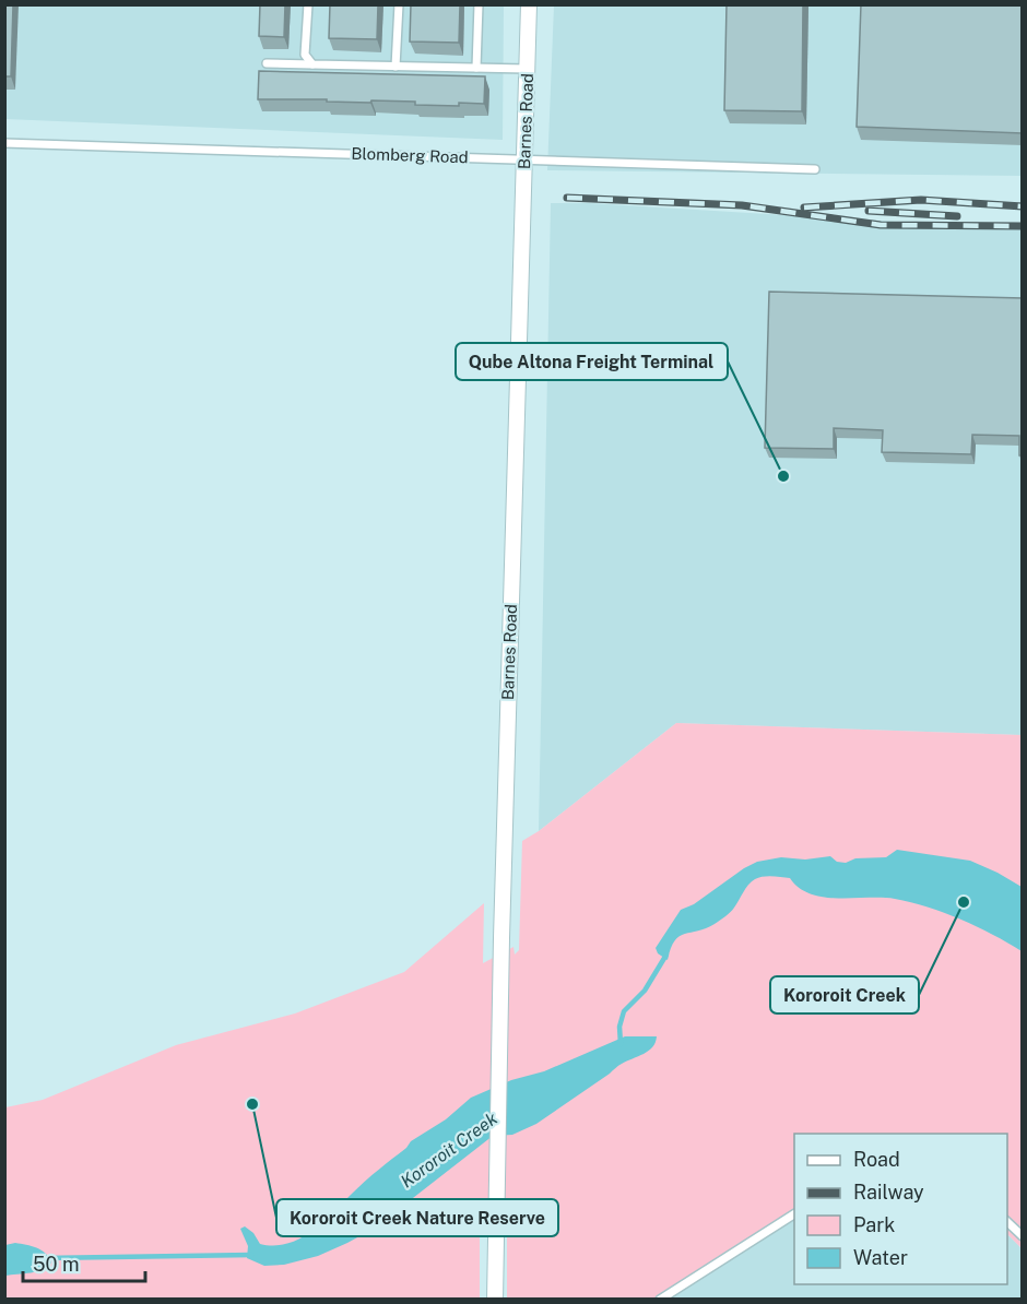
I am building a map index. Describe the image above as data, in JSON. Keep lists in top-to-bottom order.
{
  "streets": {
    "street": ["Barnes Road"],
    "lane": ["Blomberg Road"]
  },
  "crossings": [
    ["Barnes Road", "Blomberg Road"]
  ],
  "water": ["Kororoit Creek"],
  "places": ["Qube Altona Freight Terminal", "Kororoit Creek", "Kororoit Creek Nature Reserve"],
  "legend": [
    "Road",
    "Railway",
    "Park",
    "Water"
  ],
  "scale_bar": "50 m"
}
